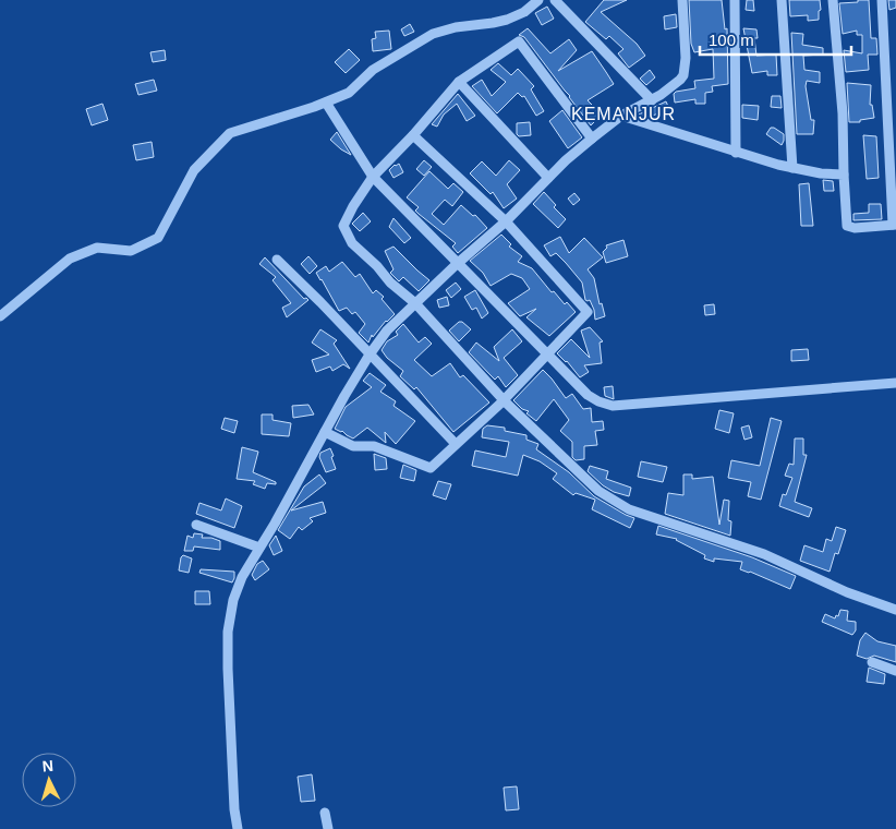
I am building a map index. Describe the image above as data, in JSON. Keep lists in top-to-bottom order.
{
  "districts": ["KEMANJUR"],
  "scale_bar": "100 m",
  "north": "top"
}
